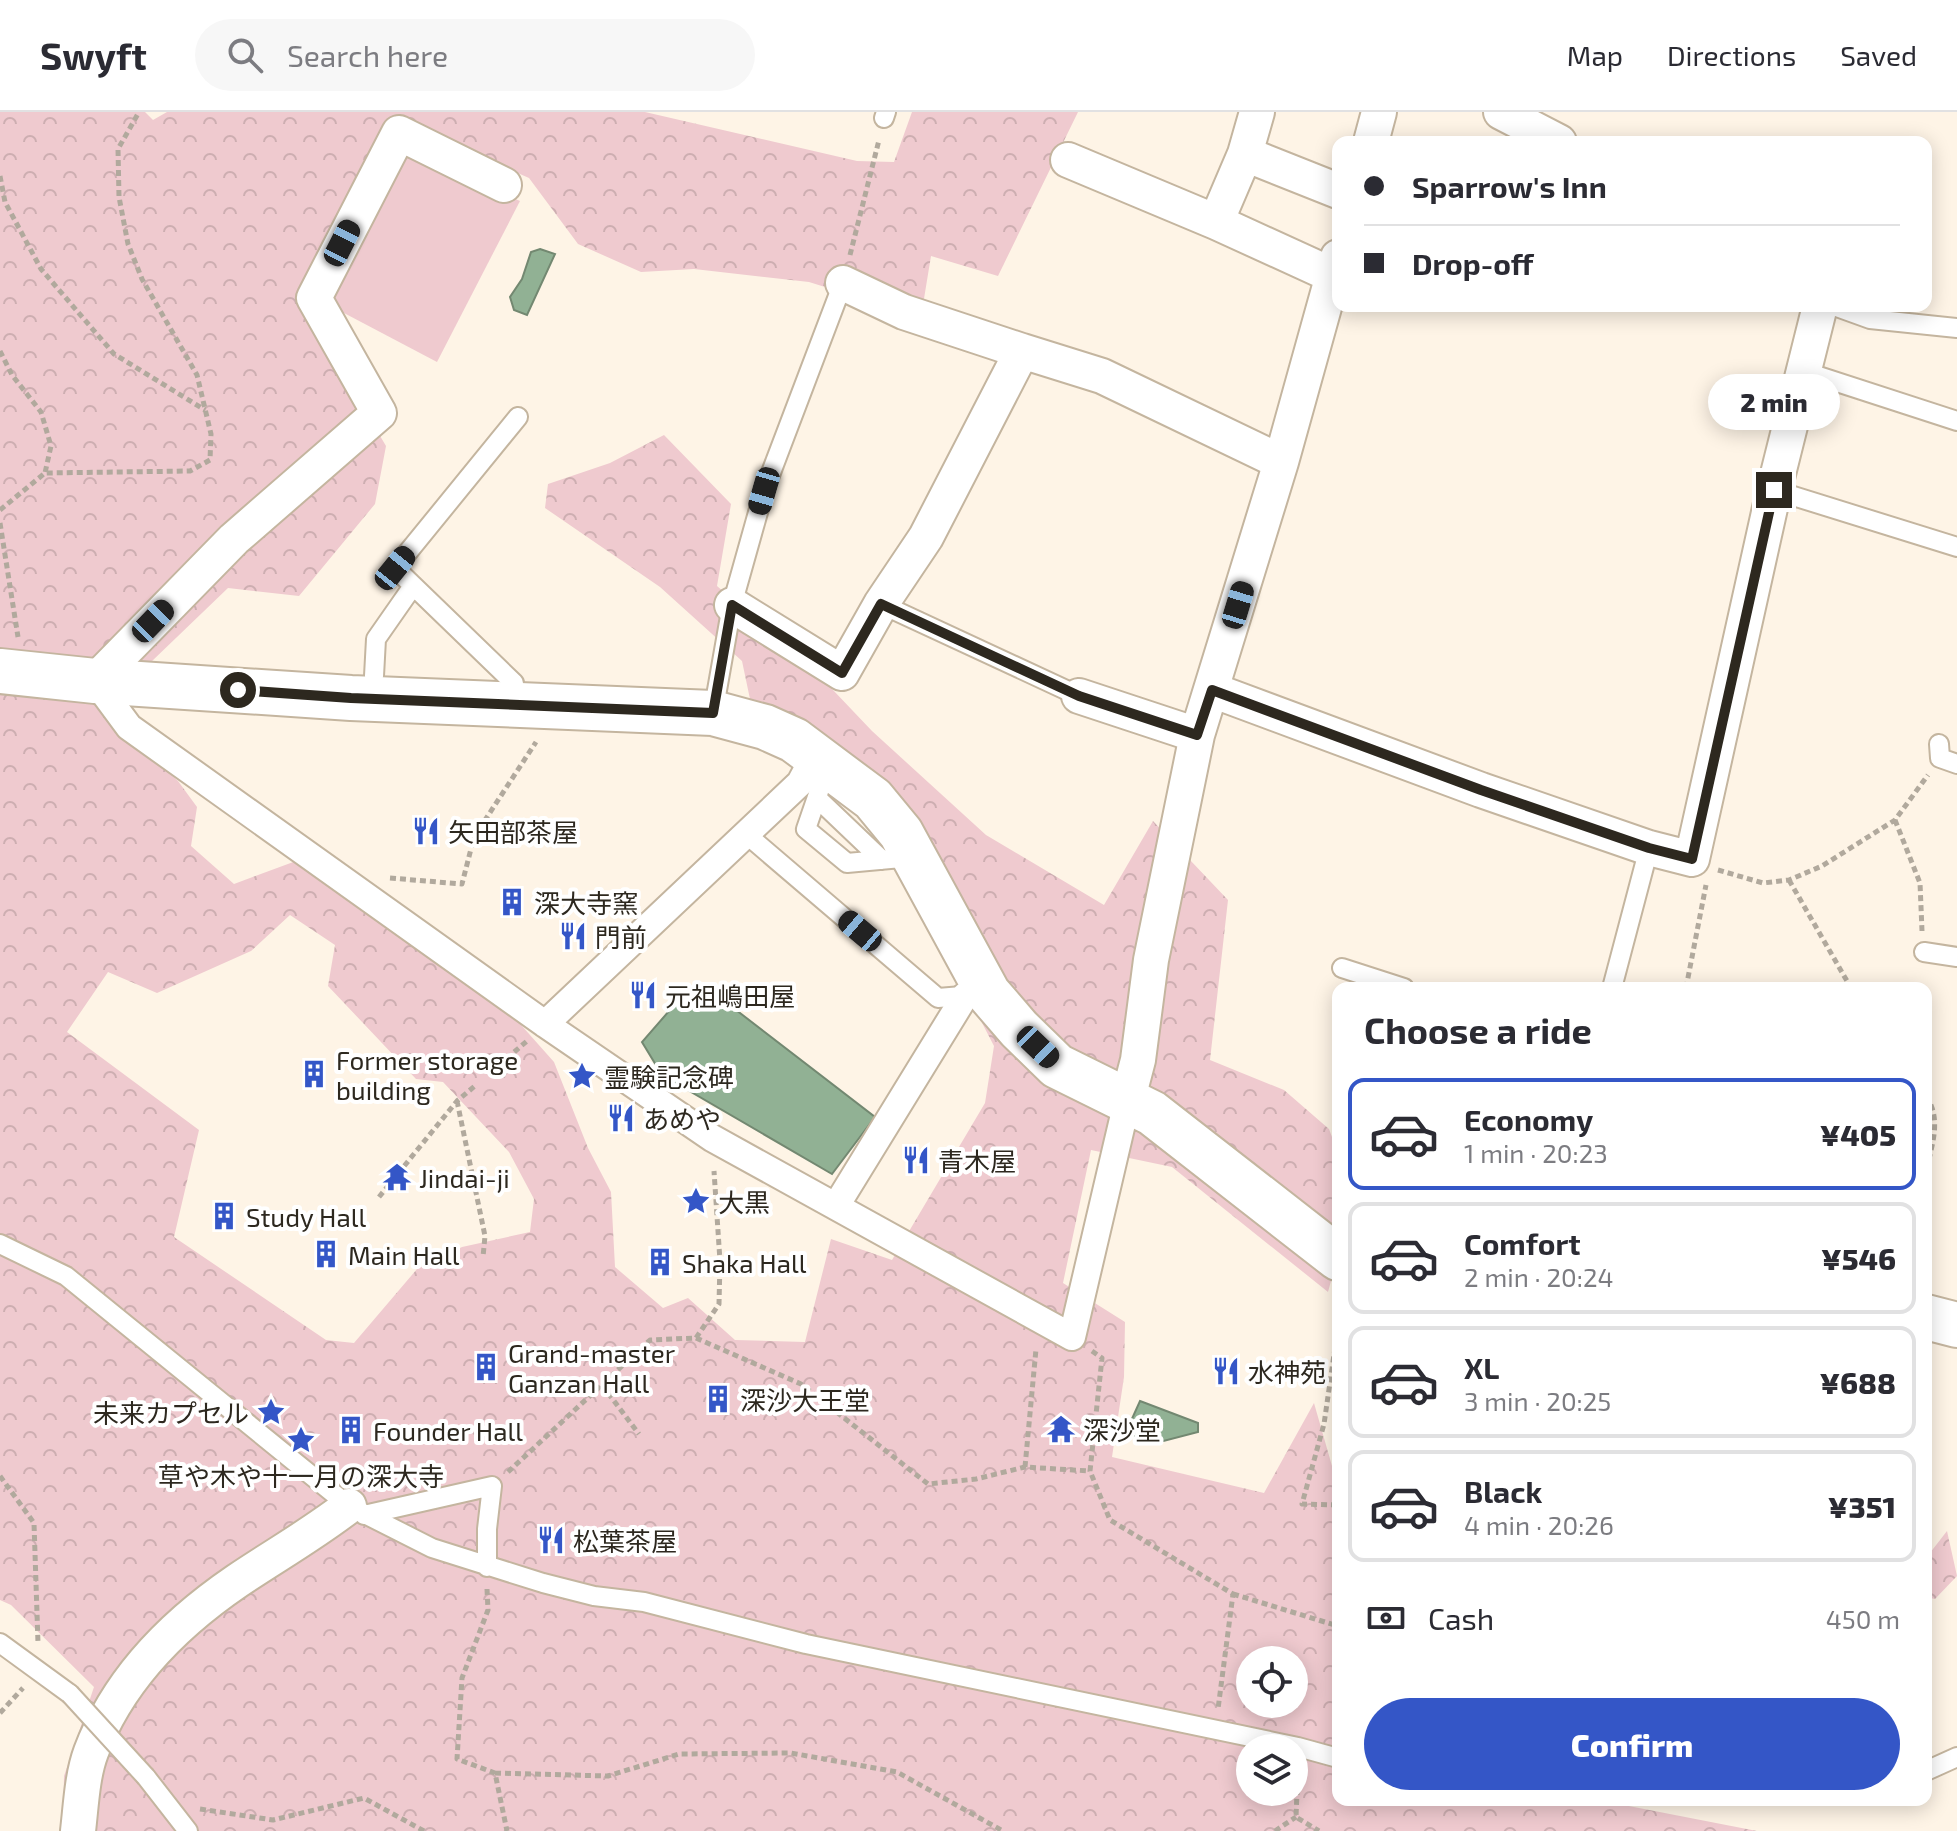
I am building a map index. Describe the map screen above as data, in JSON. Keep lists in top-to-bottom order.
{
  "places": {
    "restaurant": [
      "矢田部茶屋",
      "門前",
      "元祖嶋田屋",
      "あめや",
      "青木屋",
      "水神苑",
      "松葉茶屋"
    ],
    "building": [
      "深大寺窯",
      "Former storage building",
      "Study Hall",
      "Main Hall",
      "Shaka Hall",
      "Grand-master Ganzan Hall",
      "深沙大王堂",
      "Founder Hall"
    ],
    "place": [
      "霊験記念碑",
      "大黒",
      "未来カプセル",
      "草や木や十一月の深大寺"
    ],
    "temple": ["Jindai-ji", "深沙堂"]
  },
  "page": {
    "header": "Swyft",
    "search": "Search here",
    "nav": ["Map", "Directions", "Saved"],
    "banner": ["Sparrow's Inn", "Drop-off"],
    "bubble": "2 min",
    "heading": "Choose a ride",
    "list": [
      {
        "name": "Economy",
        "note": "1 min · 20:23",
        "value": "¥405"
      },
      {
        "name": "Comfort",
        "note": "2 min · 20:24",
        "value": "¥546"
      },
      {
        "name": "XL",
        "note": "3 min · 20:25",
        "value": "¥688"
      },
      {
        "name": "Black",
        "note": "4 min · 20:26",
        "value": "¥351"
      }
    ],
    "pay": ["Cash", "450 m"],
    "buttons": "Confirm"
  }
}
